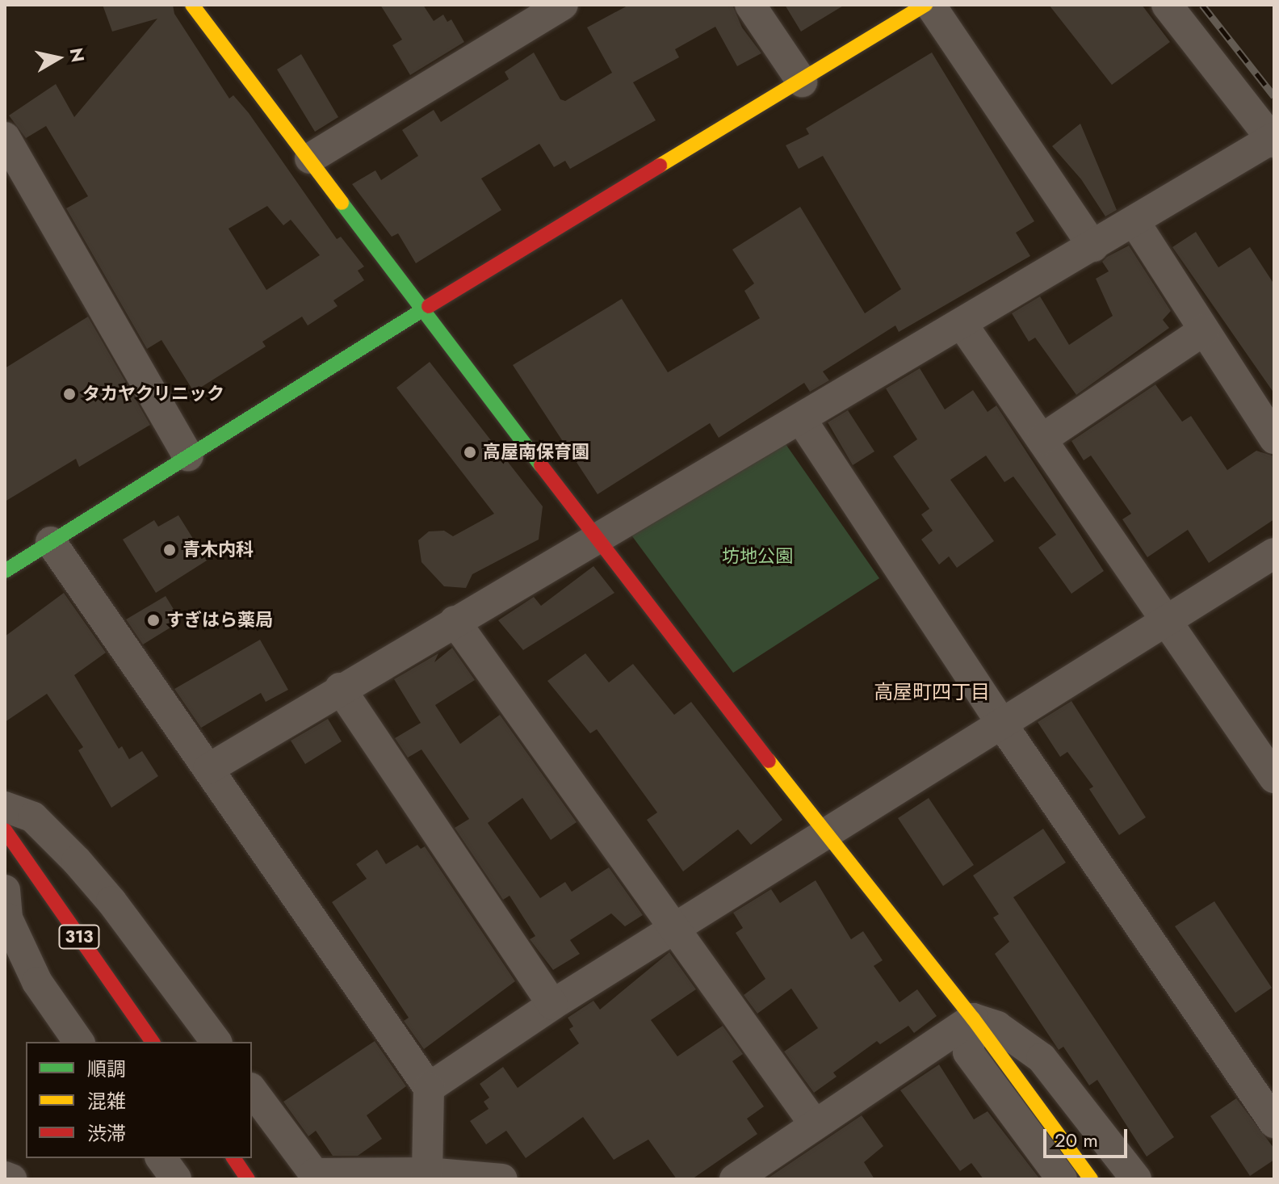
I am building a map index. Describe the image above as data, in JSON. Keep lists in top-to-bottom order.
{
  "streets": {
    "main road": ["313"]
  },
  "districts": ["高屋町四丁目"],
  "parks": ["坊地公園"],
  "places": [
    "タカヤクリニック",
    "高屋南保育園",
    "青木内科",
    "すぎはら薬局"
  ],
  "legend": ["順調", "混雑", "渋滞"],
  "scale_bar": "20 m",
  "north": "right"
}
